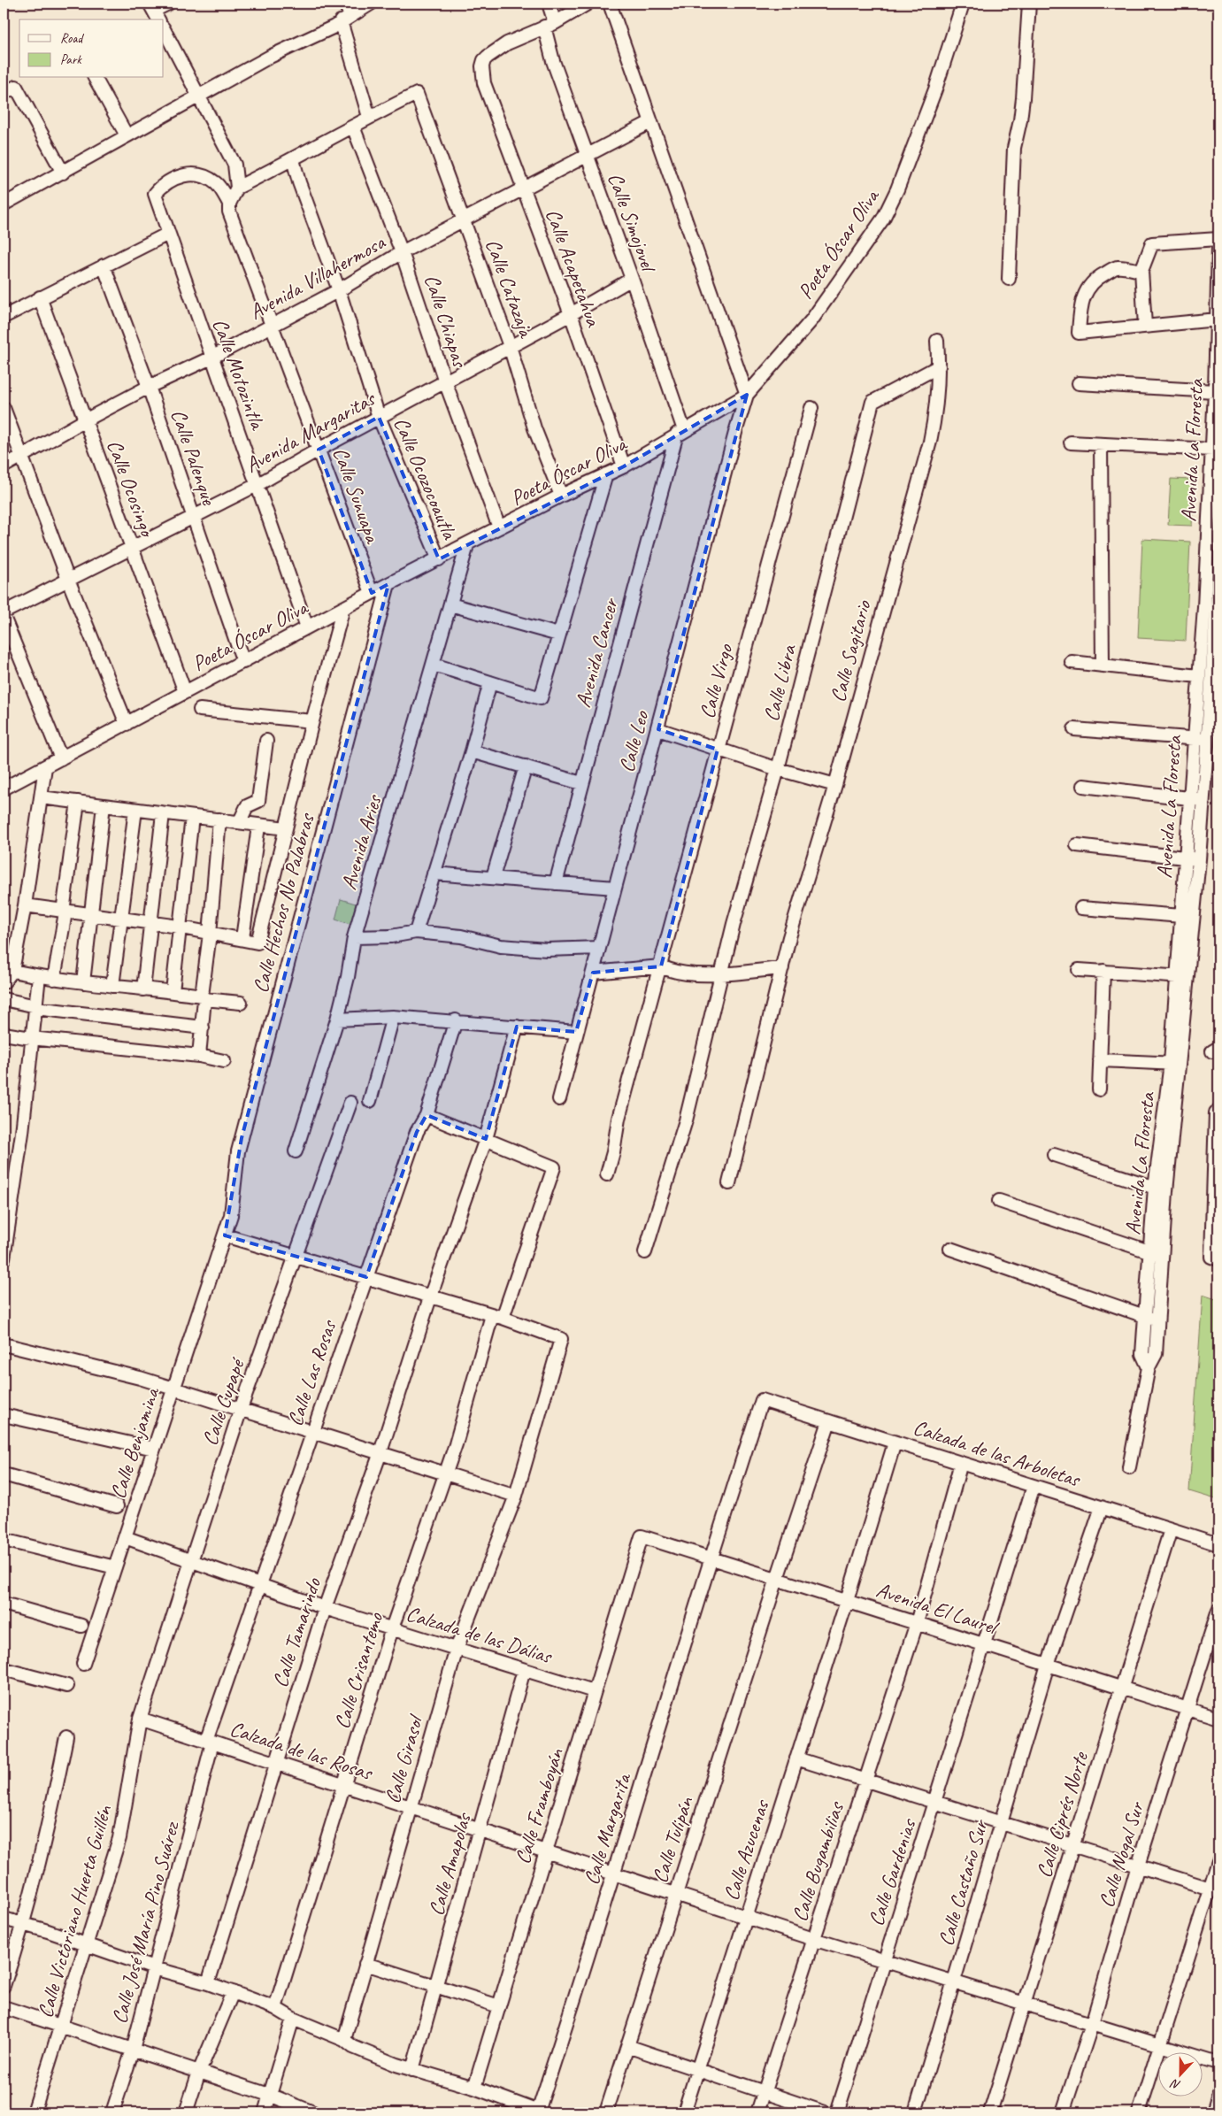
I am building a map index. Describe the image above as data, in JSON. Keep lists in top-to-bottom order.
{
  "streets": {
    "street": [
      "Calle Simojovel",
      "Poeta Óscar Oliva",
      "Calle Acapetahua",
      "Avenida Villahermosa",
      "Calle Catazaja",
      "Calle Chiapas",
      "Calle Motozintla",
      "Avenida Margaritas",
      "Avenida La Floresta",
      "Calle Palenque",
      "Calle Ocozocoautla",
      "Calle Ocosingo",
      "Calle Sunuapa",
      "Calle Sagitario",
      "Avenida Cancer",
      "Calle Virgo",
      "Calle Libra",
      "Calle Leo",
      "Avenida Aries",
      "Calle Hechos No Palabras",
      "Calle Las Rosas",
      "Calle Cupapé",
      "Calle Benjamina",
      "Calzada de las Arboletas",
      "Avenida El Laurel",
      "Calle Tamarindo",
      "Calzada de las Dálias",
      "Calle Crisantemo",
      "Calzada de las Rosas",
      "Calle Girasol",
      "Calle Framboyán",
      "Calle Ciprés Norte",
      "Calle Margarita",
      "Calle Tulipán",
      "Calle Azucenas",
      "Calle Nogal Sur",
      "Calle Bugambilias",
      "Calle Amapolas",
      "Calle Gardenias",
      "Calle Castaño Sur",
      "Calle Victoriano Huerta Guillén",
      "Calle José María Pino Suárez"
    ]
  },
  "crossings": [
    ["Calle Simojovel", "Poeta Óscar Oliva"],
    ["Calle Simojovel", "Calle Acapetahua"],
    ["Calle Simojovel", "Avenida Villahermosa"],
    ["Calle Simojovel", "Avenida Margaritas"],
    ["Calle Simojovel", "Avenida Cancer"],
    ["Poeta Óscar Oliva", "Calle Acapetahua"],
    ["Poeta Óscar Oliva", "Calle Catazaja"],
    ["Poeta Óscar Oliva", "Calle Chiapas"],
    ["Poeta Óscar Oliva", "Calle Motozintla"],
    ["Poeta Óscar Oliva", "Calle Palenque"],
    ["Poeta Óscar Oliva", "Calle Ocozocoautla"],
    ["Poeta Óscar Oliva", "Calle Ocosingo"],
    ["Poeta Óscar Oliva", "Calle Sunuapa"],
    ["Poeta Óscar Oliva", "Avenida Cancer"],
    ["Poeta Óscar Oliva", "Calle Leo"],
    ["Poeta Óscar Oliva", "Avenida Aries"],
    ["Poeta Óscar Oliva", "Calle Hechos No Palabras"],
    ["Calle Acapetahua", "Avenida Villahermosa"],
    ["Calle Acapetahua", "Avenida Margaritas"],
    ["Avenida Villahermosa", "Calle Catazaja"],
    ["Avenida Villahermosa", "Calle Chiapas"],
    ["Avenida Villahermosa", "Calle Motozintla"],
    ["Avenida Villahermosa", "Calle Palenque"],
    ["Avenida Villahermosa", "Calle Ocozocoautla"],
    ["Avenida Villahermosa", "Calle Ocosingo"],
    ["Avenida Villahermosa", "Calle Sunuapa"],
    ["Calle Catazaja", "Avenida Margaritas"],
    ["Calle Chiapas", "Avenida Margaritas"],
    ["Calle Motozintla", "Avenida Margaritas"],
    ["Calle Motozintla", "Calle Sunuapa"],
    ["Avenida Margaritas", "Calle Palenque"],
    ["Avenida Margaritas", "Calle Ocozocoautla"],
    ["Avenida Margaritas", "Calle Ocosingo"],
    ["Avenida Margaritas", "Calle Sunuapa"],
    ["Calle Sagitario", "Calle Libra"],
    ["Calle Hechos No Palabras", "Calle Benjamina"],
    ["Calle Las Rosas", "Calzada de las Dálias"],
    ["Calle Las Rosas", "Calzada de las Rosas"],
    ["Calle Las Rosas", "Calle José María Pino Suárez"],
    ["Calle Cupapé", "Calzada de las Dálias"],
    ["Calle Cupapé", "Calzada de las Rosas"],
    ["Calle Cupapé", "Calle Victoriano Huerta Guillén"],
    ["Calle Benjamina", "Calzada de las Dálias"],
    ["Calzada de las Arboletas", "Calle Ciprés Norte"],
    ["Calzada de las Arboletas", "Calle Margarita"],
    ["Calzada de las Arboletas", "Calle Tulipán"],
    ["Calzada de las Arboletas", "Calle Azucenas"],
    ["Calzada de las Arboletas", "Calle Bugambilias"],
    ["Calzada de las Arboletas", "Calle Gardenias"],
    ["Calzada de las Arboletas", "Calle Castaño Sur"],
    ["Avenida El Laurel", "Calle Framboyán"],
    ["Avenida El Laurel", "Calle Ciprés Norte"],
    ["Avenida El Laurel", "Calle Margarita"],
    ["Avenida El Laurel", "Calle Tulipán"],
    ["Avenida El Laurel", "Calle Azucenas"],
    ["Avenida El Laurel", "Calle Nogal Sur"],
    ["Avenida El Laurel", "Calle Bugambilias"],
    ["Avenida El Laurel", "Calle Gardenias"],
    ["Avenida El Laurel", "Calle Castaño Sur"],
    ["Calle Tamarindo", "Calzada de las Dálias"],
    ["Calle Tamarindo", "Calle Crisantemo"],
    ["Calle Tamarindo", "Calzada de las Rosas"],
    ["Calzada de las Dálias", "Calle Crisantemo"],
    ["Calzada de las Dálias", "Calle Girasol"],
    ["Calzada de las Dálias", "Calle Framboyán"],
    ["Calzada de las Dálias", "Calle Amapolas"],
    ["Calle Crisantemo", "Calzada de las Rosas"],
    ["Calle Crisantemo", "Calle Girasol"],
    ["Calzada de las Rosas", "Calle Girasol"],
    ["Calzada de las Rosas", "Calle Framboyán"],
    ["Calzada de las Rosas", "Calle Ciprés Norte"],
    ["Calzada de las Rosas", "Calle Margarita"],
    ["Calzada de las Rosas", "Calle Tulipán"],
    ["Calzada de las Rosas", "Calle Azucenas"],
    ["Calzada de las Rosas", "Calle Nogal Sur"],
    ["Calzada de las Rosas", "Calle Bugambilias"],
    ["Calzada de las Rosas", "Calle Amapolas"],
    ["Calzada de las Rosas", "Calle Gardenias"],
    ["Calzada de las Rosas", "Calle Castaño Sur"],
    ["Calzada de las Rosas", "Calle Victoriano Huerta Guillén"],
    ["Calzada de las Rosas", "Calle José María Pino Suárez"]
  ],
  "legend": ["Road", "Park"],
  "north": "bottom"
}
